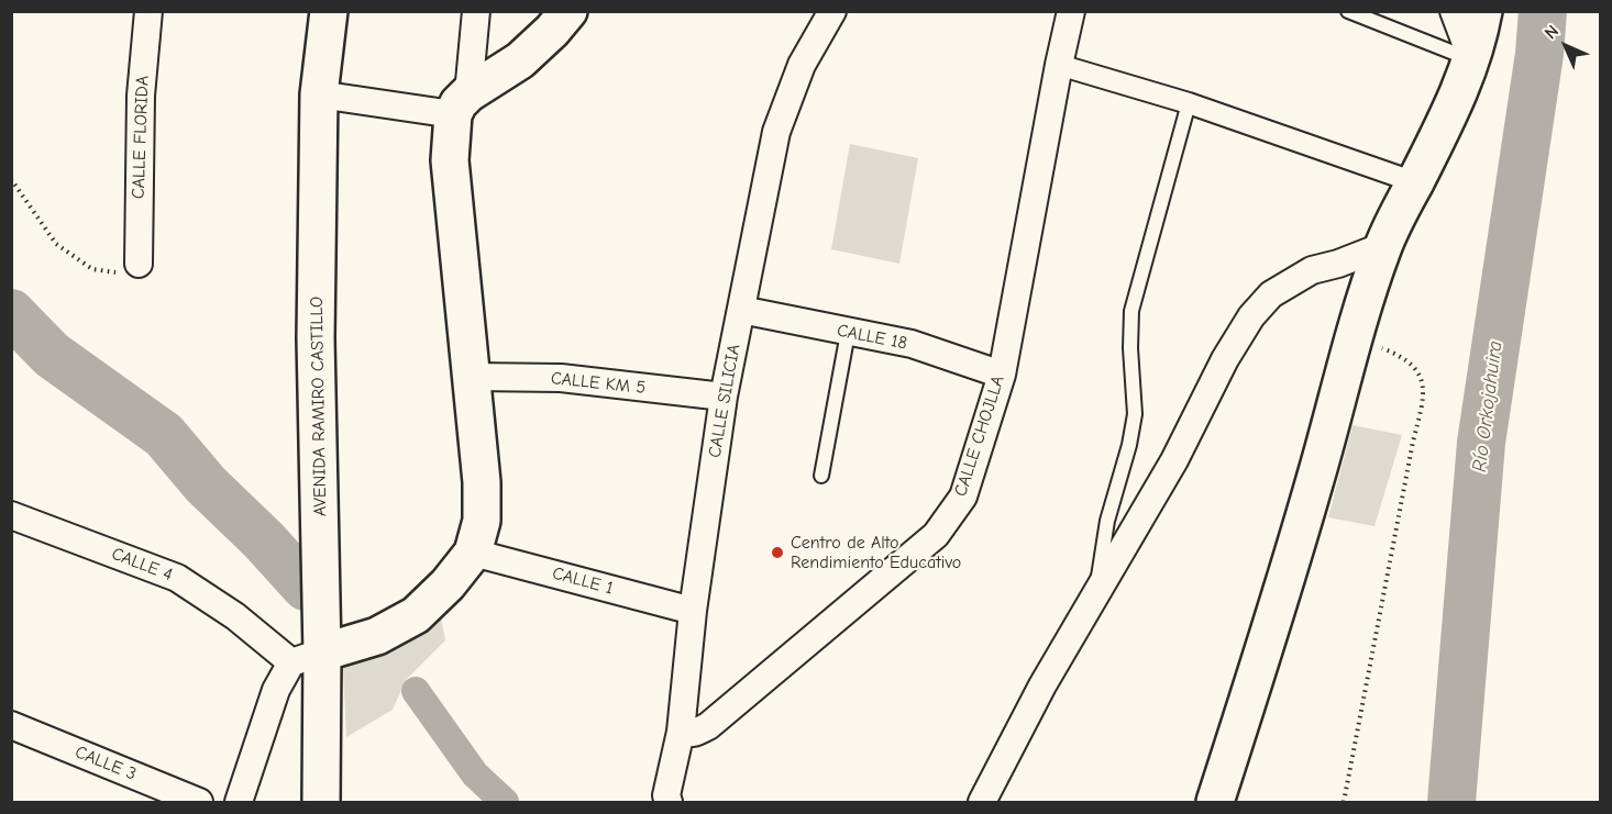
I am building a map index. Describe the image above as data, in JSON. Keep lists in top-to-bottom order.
{
  "streets": {
    "main road": ["AVENIDA RAMIRO CASTILLO"],
    "street": [
      "CALLE FLORIDA",
      "CALLE 18",
      "CALLE KM 5",
      "CALLE SILICIA",
      "CALLE CHOJLLA",
      "CALLE 4",
      "CALLE 1",
      "CALLE 3"
    ]
  },
  "crossings": [
    ["CALLE 18", "CALLE SILICIA"],
    ["CALLE 18", "CALLE CHOJLLA"],
    ["CALLE KM 5", "CALLE SILICIA"],
    ["CALLE SILICIA", "CALLE CHOJLLA"],
    ["CALLE SILICIA", "CALLE 1"],
    ["AVENIDA RAMIRO CASTILLO", "CALLE 4"]
  ],
  "water": ["Río Orkojahuira"],
  "places": ["Centro de Alto Rendimiento Educativo"],
  "north": "top left"
}
